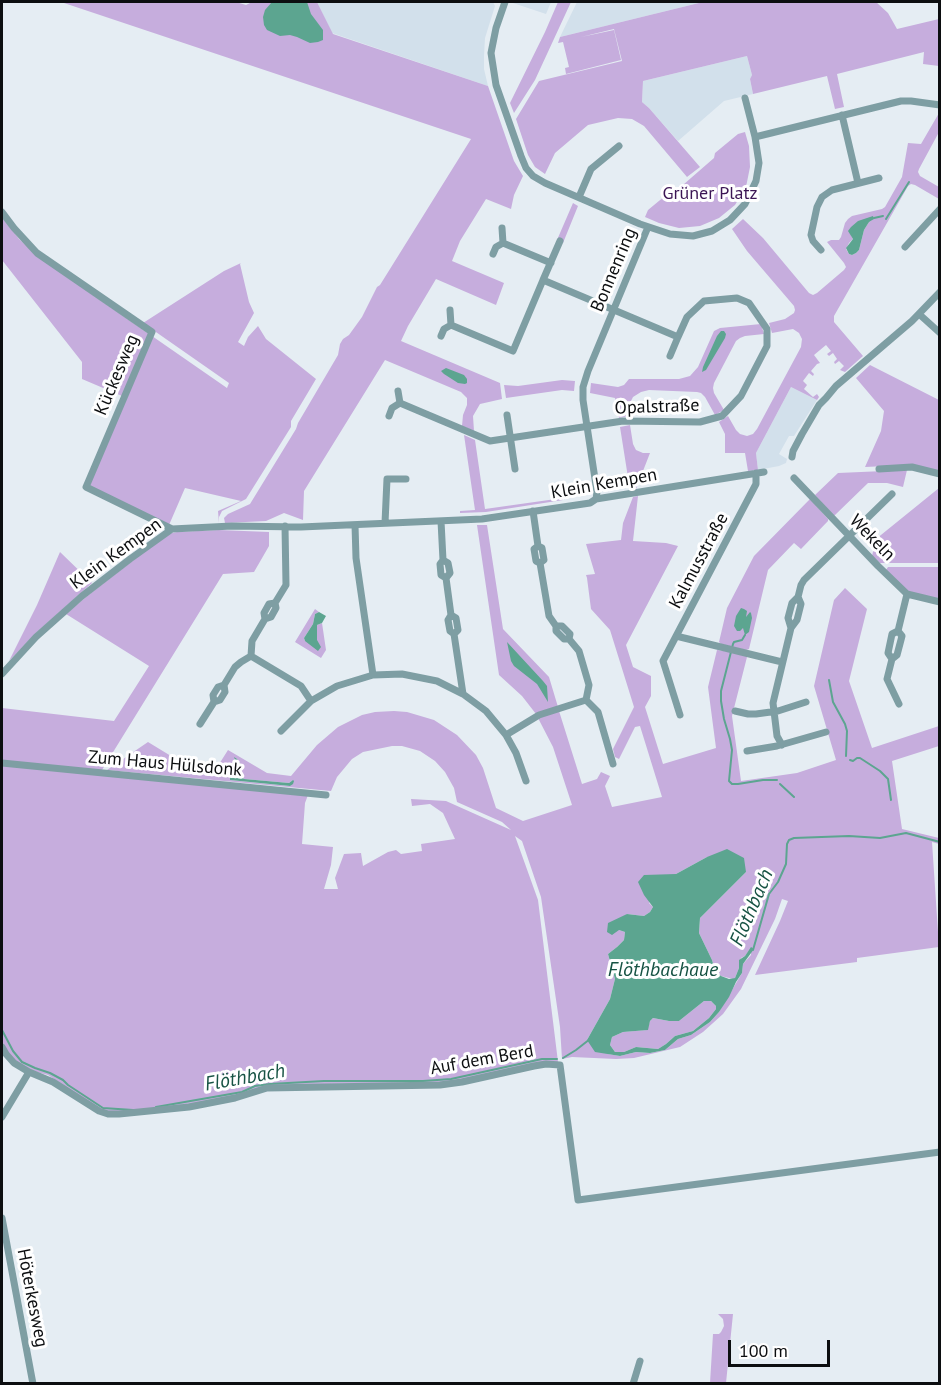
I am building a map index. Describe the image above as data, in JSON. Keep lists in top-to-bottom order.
{
  "streets": {
    "street": [
      "Bonnenring",
      "Kückesweg",
      "Opalstraße",
      "Klein Kempen",
      "Wekeln",
      "Kalmusstraße",
      "Zum Haus Hülsdonk",
      "Auf dem Berd",
      "Höterkesweg"
    ]
  },
  "crossings": [
    ["Bonnenring", "Opalstraße"],
    ["Bonnenring", "Klein Kempen"],
    ["Kückesweg", "Klein Kempen"],
    ["Klein Kempen", "Kalmusstraße"]
  ],
  "water": ["Flöthbach", "Flöthbachaue"],
  "parks": ["Grüner Platz"],
  "scale_bar": "100 m"
}
